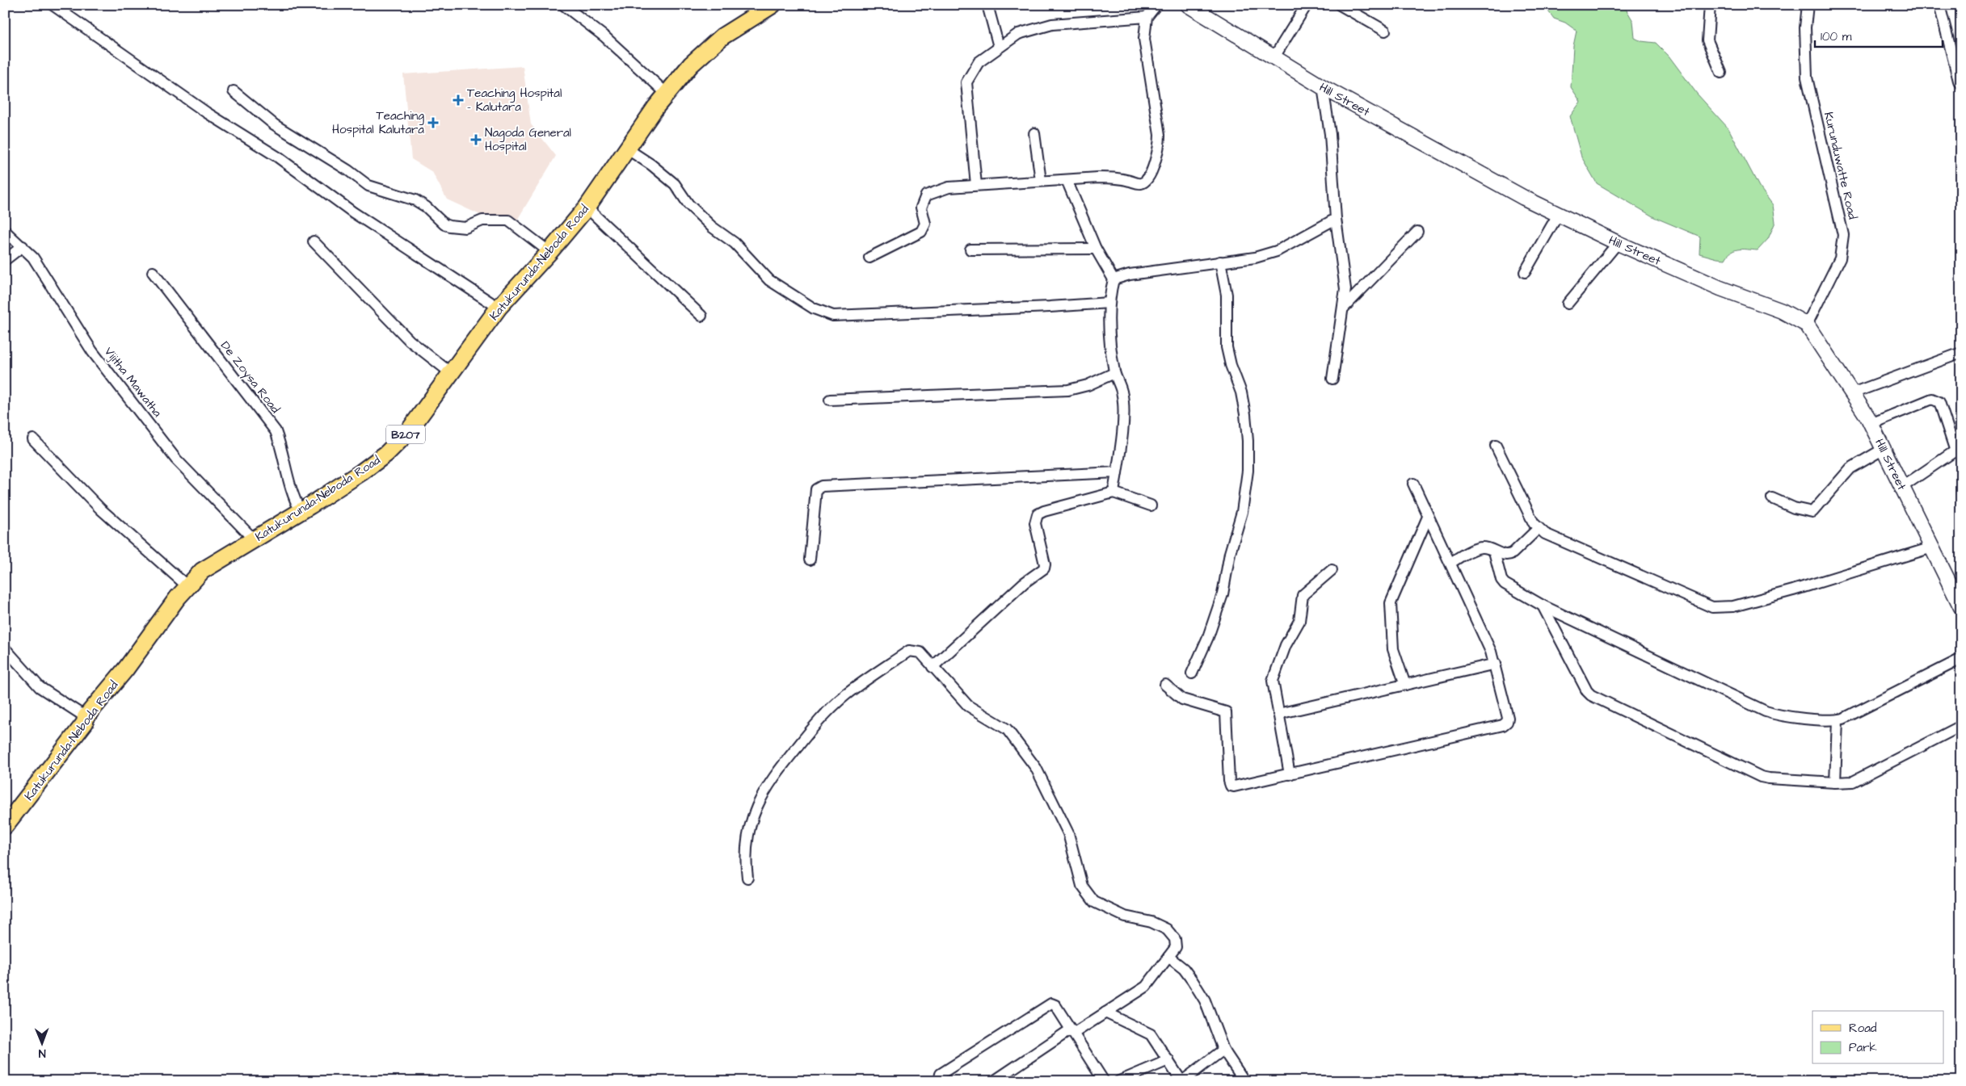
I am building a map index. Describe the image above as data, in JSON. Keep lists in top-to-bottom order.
{
  "streets": {
    "main road": ["Hill Street", "Katukurunda-Neboda Road", "B207"],
    "street": ["Kurunduwatte Road", "De Zoysa Road", "Vijitha Mawatha"]
  },
  "crossings": [
    ["Hill Street", "Kurunduwatte Road"],
    ["Katukurunda-Neboda Road", "De Zoysa Road"],
    ["Katukurunda-Neboda Road", "Vijitha Mawatha"]
  ],
  "places": {
    "health": ["Teaching Hospital - Kalutara", "Teaching Hospital Kalutara", "Nagoda General Hospital"]
  },
  "legend": ["Road", "Park"],
  "scale_bar": "100 m",
  "north": "bottom"
}
